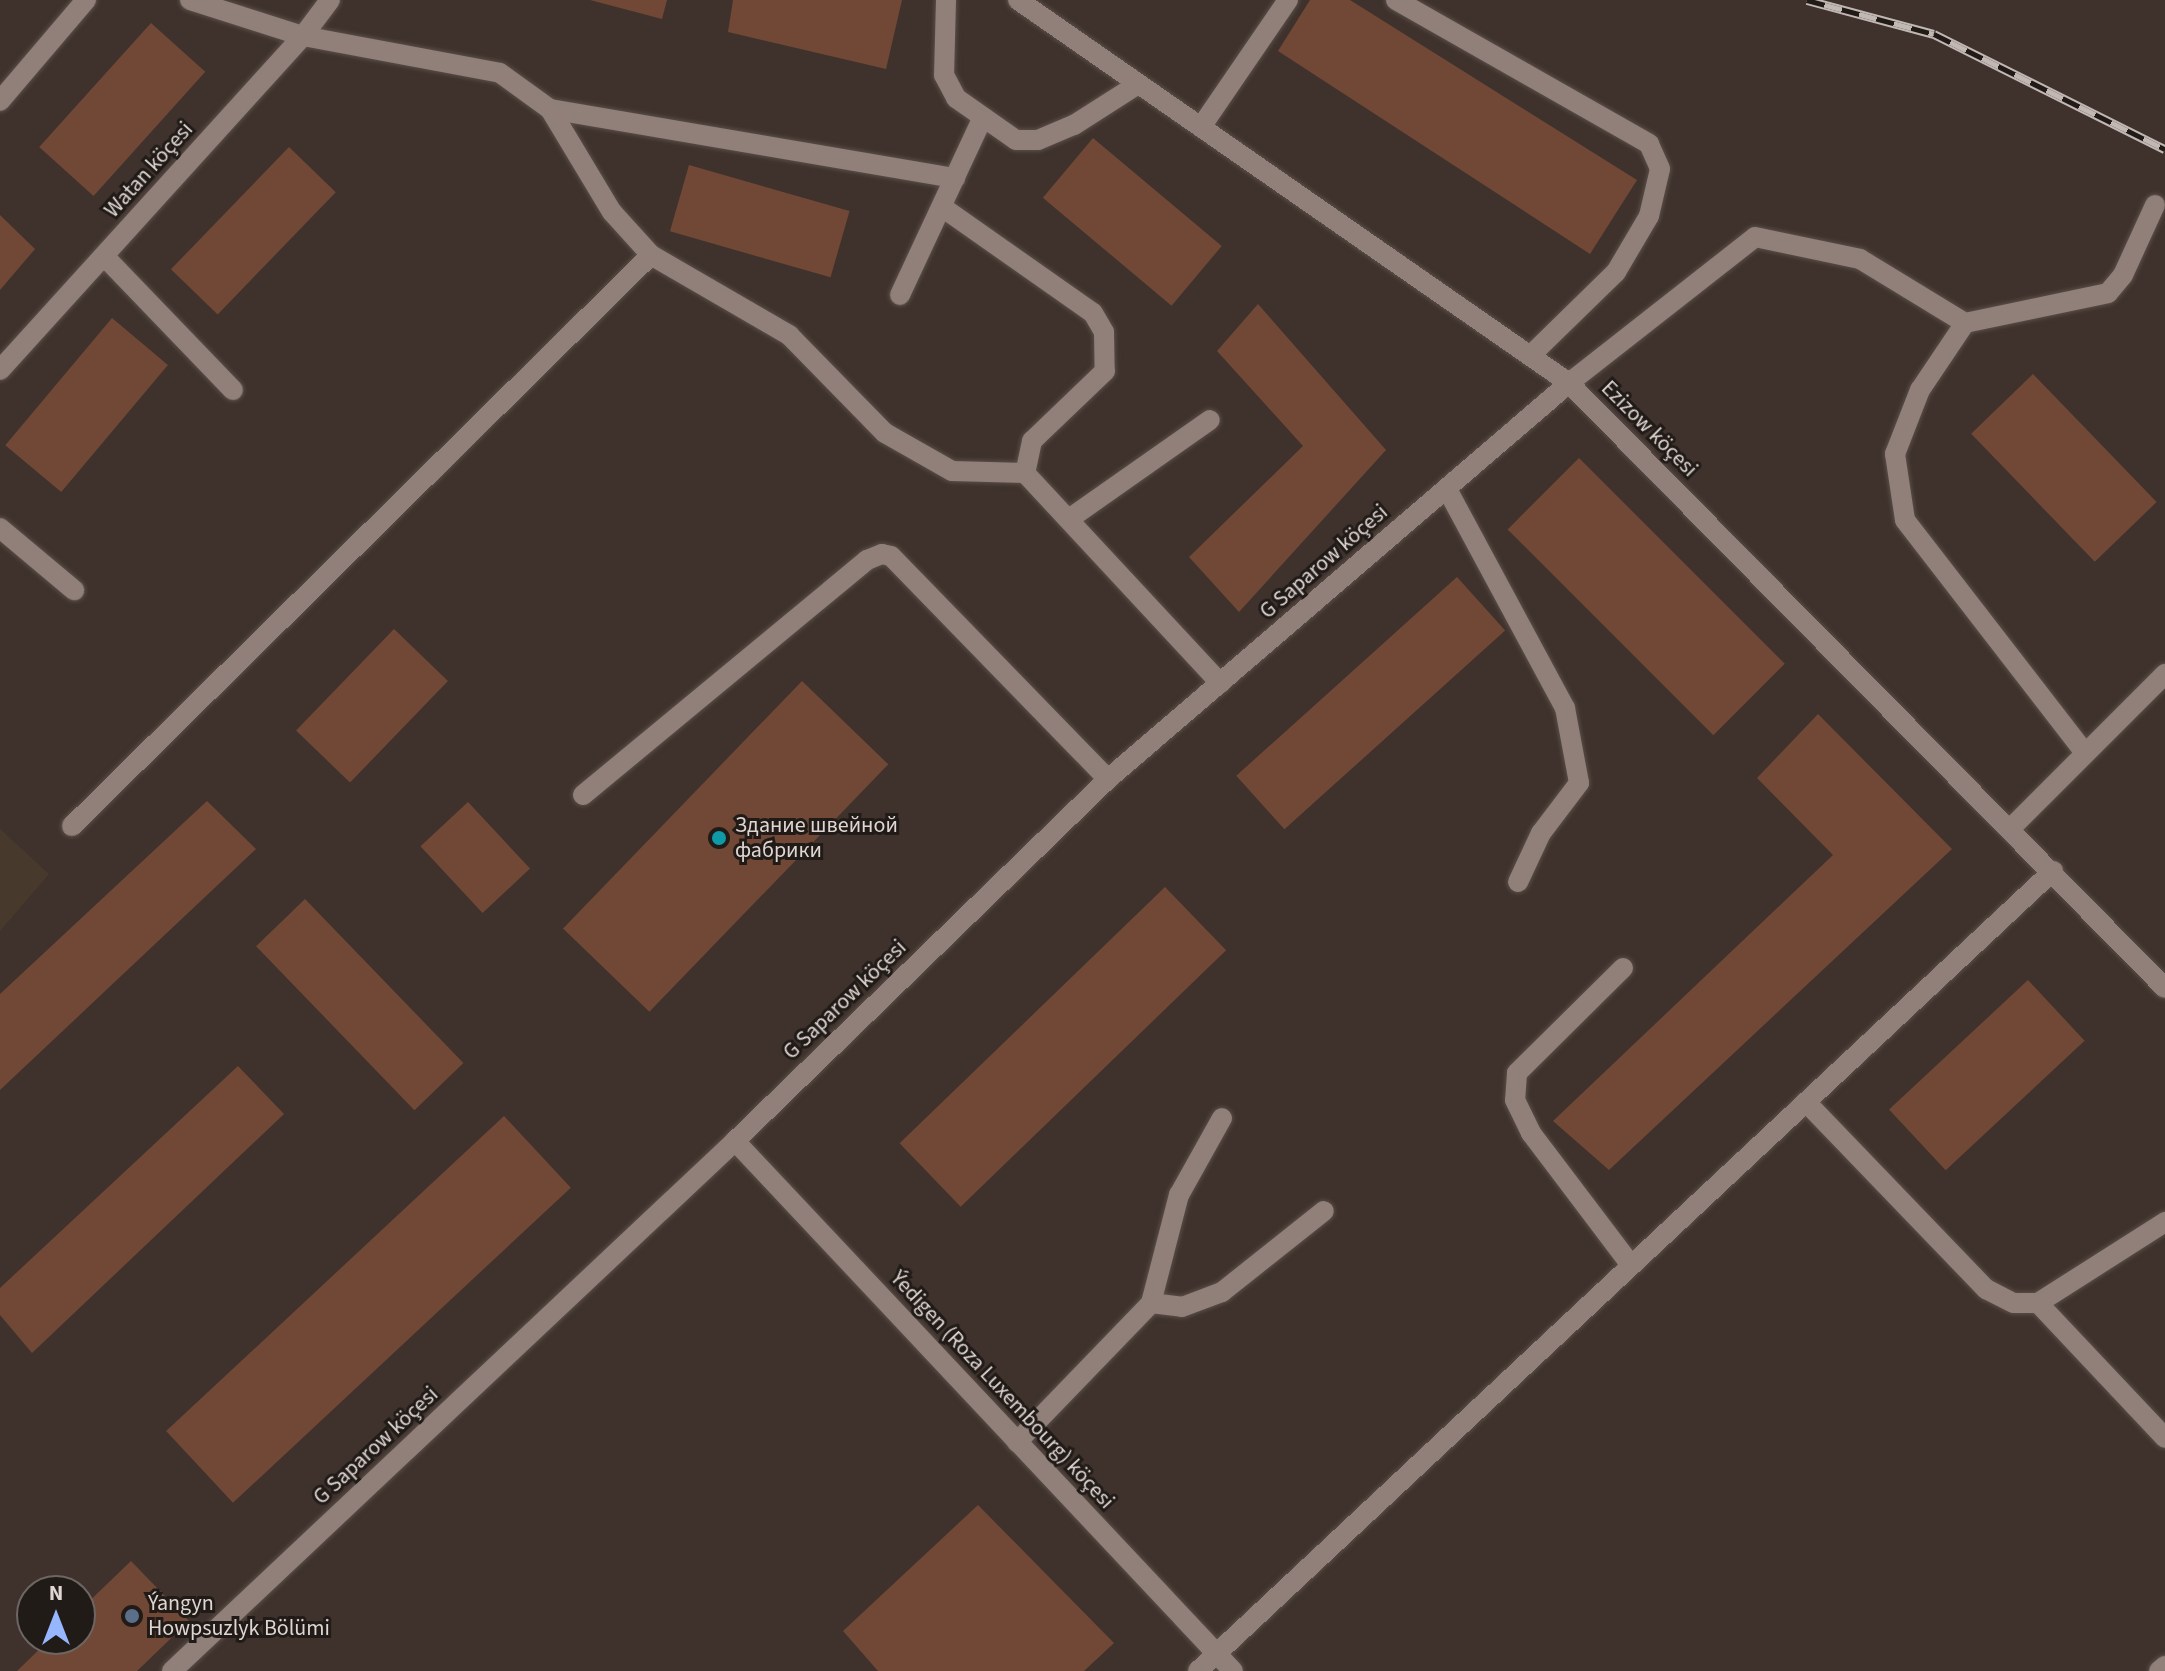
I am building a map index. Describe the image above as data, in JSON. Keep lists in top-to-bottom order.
{
  "streets": {
    "street": [
      "Watan köçesi",
      "Ezizow köçesi",
      "G Saparow köçesi",
      "Ýedigen (Roza Luxembourg) köçesi"
    ]
  },
  "crossings": [
    ["Ezizow köçesi", "G Saparow köçesi"],
    ["G Saparow köçesi", "Ýedigen (Roza Luxembourg) köçesi"]
  ],
  "places": ["Здание швейной фабрики", "Ýangyn Howpsuzlyk Bölümi"],
  "north": "top"
}
